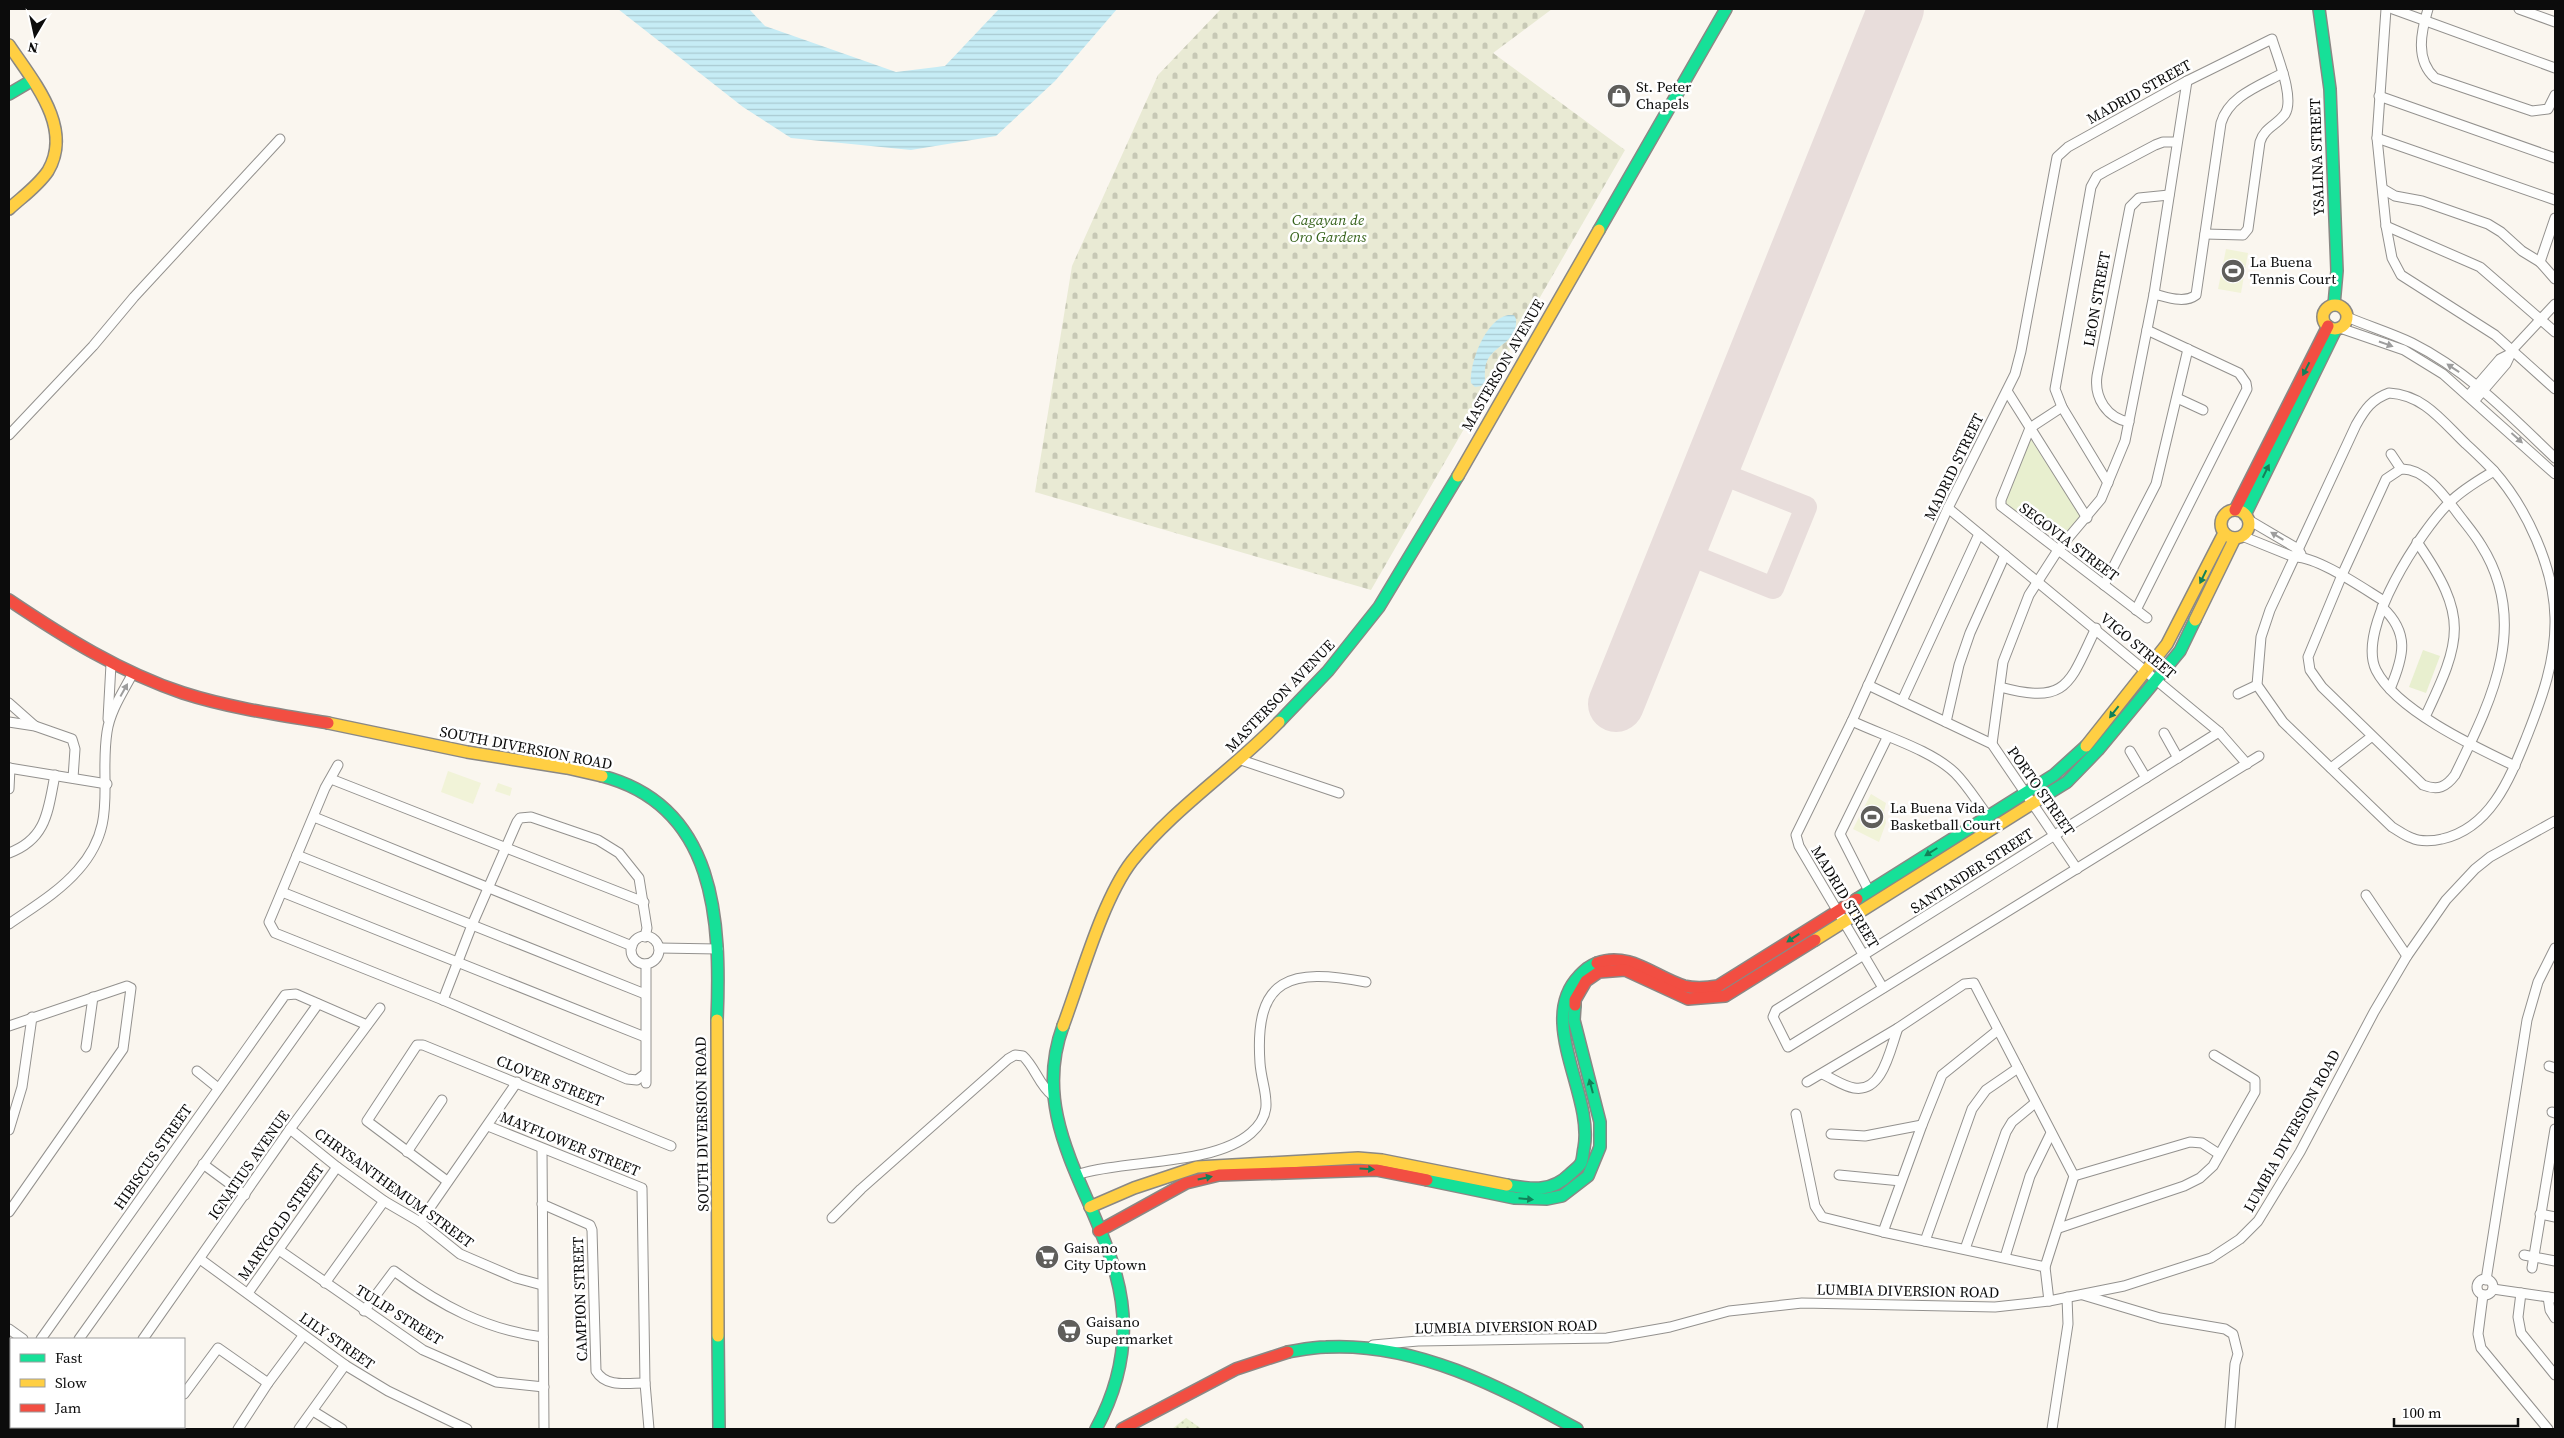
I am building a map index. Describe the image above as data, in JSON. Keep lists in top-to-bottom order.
{
  "streets": {
    "street": [
      "MADRID STREET",
      "YSALINA STREET",
      "LEON STREET",
      "MASTERSON AVENUE",
      "SEGOVIA STREET",
      "VIGO STREET",
      "SOUTH DIVERSION ROAD",
      "PORTO STREET",
      "SANTANDER STREET",
      "CLOVER STREET",
      "LUMBIA DIVERSION ROAD",
      "MAYFLOWER STREET",
      "HIBISCUS STREET",
      "IGNATIUS AVENUE",
      "CHRYSANTHEMUM STREET",
      "MARYGOLD STREET",
      "CAMPION STREET",
      "TULIP STREET",
      "LILY STREET"
    ]
  },
  "crossings": [
    ["MADRID STREET", "VIGO STREET"],
    ["MADRID STREET", "PORTO STREET"],
    ["MADRID STREET", "SANTANDER STREET"],
    ["VIGO STREET", "SANTANDER STREET"],
    ["PORTO STREET", "SANTANDER STREET"],
    ["MAYFLOWER STREET", "CAMPION STREET"],
    ["IGNATIUS AVENUE", "CHRYSANTHEMUM STREET"],
    ["IGNATIUS AVENUE", "LILY STREET"],
    ["CHRYSANTHEMUM STREET", "MARYGOLD STREET"],
    ["MARYGOLD STREET", "TULIP STREET"],
    ["MARYGOLD STREET", "LILY STREET"]
  ],
  "parks": ["Cagayan de Oro Gardens"],
  "places": {
    "shop": ["St. Peter Chapels"],
    "sports": ["La Buena Tennis Court", "La Buena Vida Basketball Court"],
    "supermarket": ["Gaisano City Uptown", "Gaisano Supermarket"]
  },
  "legend": ["Fast", "Slow", "Jam"],
  "scale_bar": "100 m",
  "north": "bottom"
}
